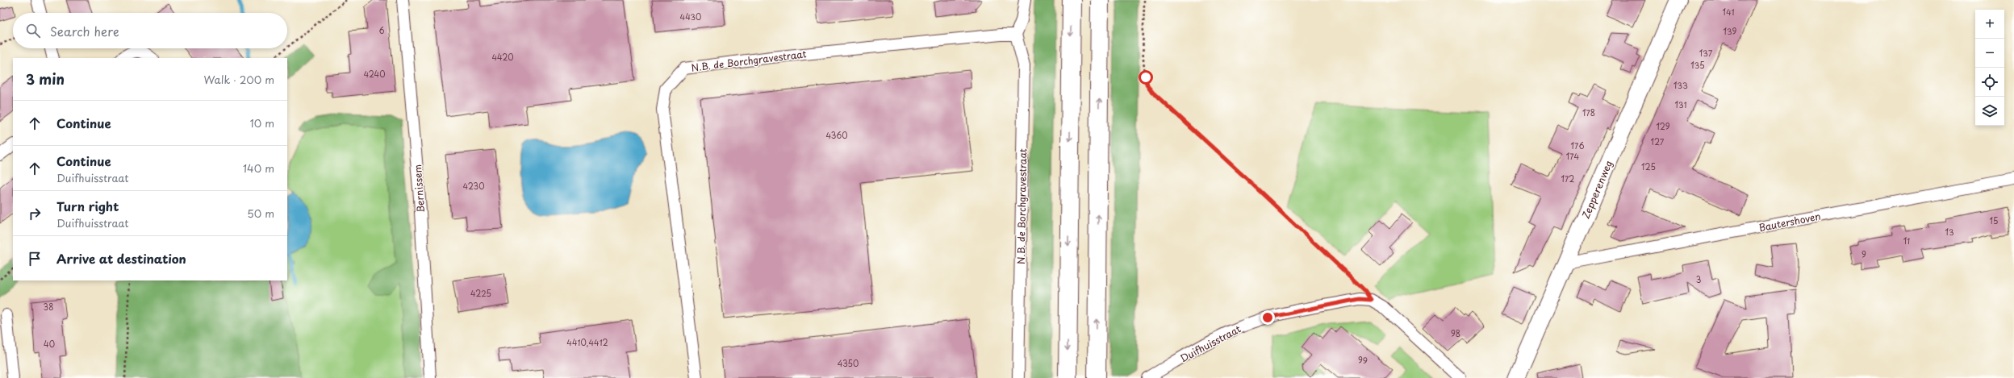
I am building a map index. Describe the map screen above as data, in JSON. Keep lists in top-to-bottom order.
{
  "streets": {
    "street": [
      "N.B. de Borchgravestraat",
      "Bernissem",
      "Zepperenweg",
      "Bautershoven",
      "Duifhuisstraat"
    ]
  },
  "crossings": [
    ["Zepperenweg", "Bautershoven"]
  ],
  "house_numbers": [
    "141",
    "4430",
    "6",
    "139",
    "137",
    "4420",
    "135",
    "4240",
    "133",
    "131",
    "178",
    "129",
    "4360",
    "127",
    "176",
    "174",
    "125",
    "172",
    "4230",
    "15",
    "13",
    "11",
    "9",
    "3",
    "4225",
    "38",
    "98",
    "4410,4412",
    "40",
    "99",
    "4350"
  ],
  "page": {
    "map_buttons": ["+", "−"],
    "search": "Search here",
    "heading": ["3 min", "Walk · 200 m"],
    "list": [
      ["Continue", "10 m"],
      ["Continue", "Duifhuisstraat", "140 m"],
      ["Turn right", "Duifhuisstraat", "50 m"],
      "Arrive at destination"
    ]
  }
}
